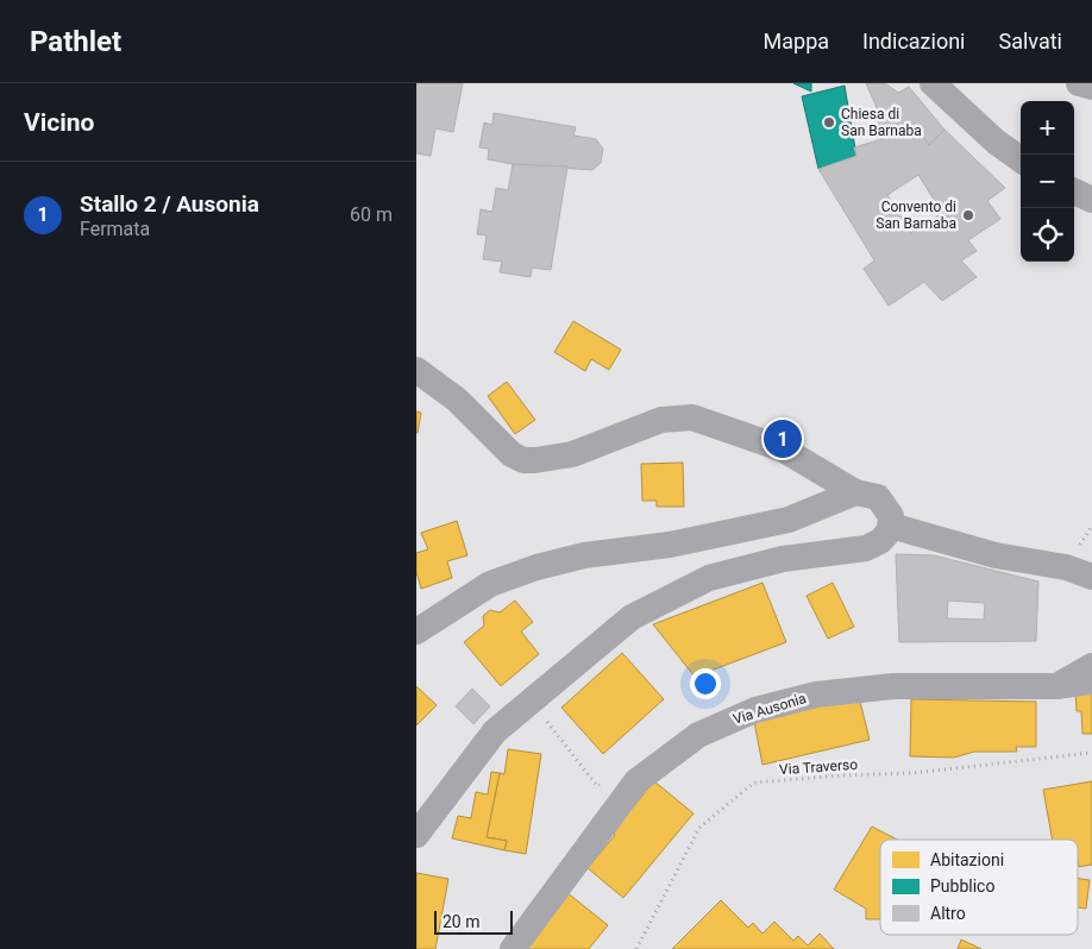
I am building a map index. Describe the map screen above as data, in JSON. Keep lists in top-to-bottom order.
{
  "streets": {
    "street": ["Via Ausonia"],
    "path": ["Via Traverso"]
  },
  "places": ["Chiesa di San Barnaba", "Convento di San Barnaba"],
  "legend": ["Abitazioni", "Pubblico", "Altro"],
  "scale_bar": "20 m",
  "page": {
    "header": "Pathlet",
    "nav": ["Mappa", "Indicazioni", "Salvati"],
    "heading": "Vicino",
    "map_buttons": ["+", "−"],
    "list": [
      {
        "mark": "1",
        "name": "Stallo 2 / Ausonia",
        "note": "Fermata",
        "value": "60 m"
      }
    ],
    "pins": "1",
    "scale": "20 m"
  }
}
